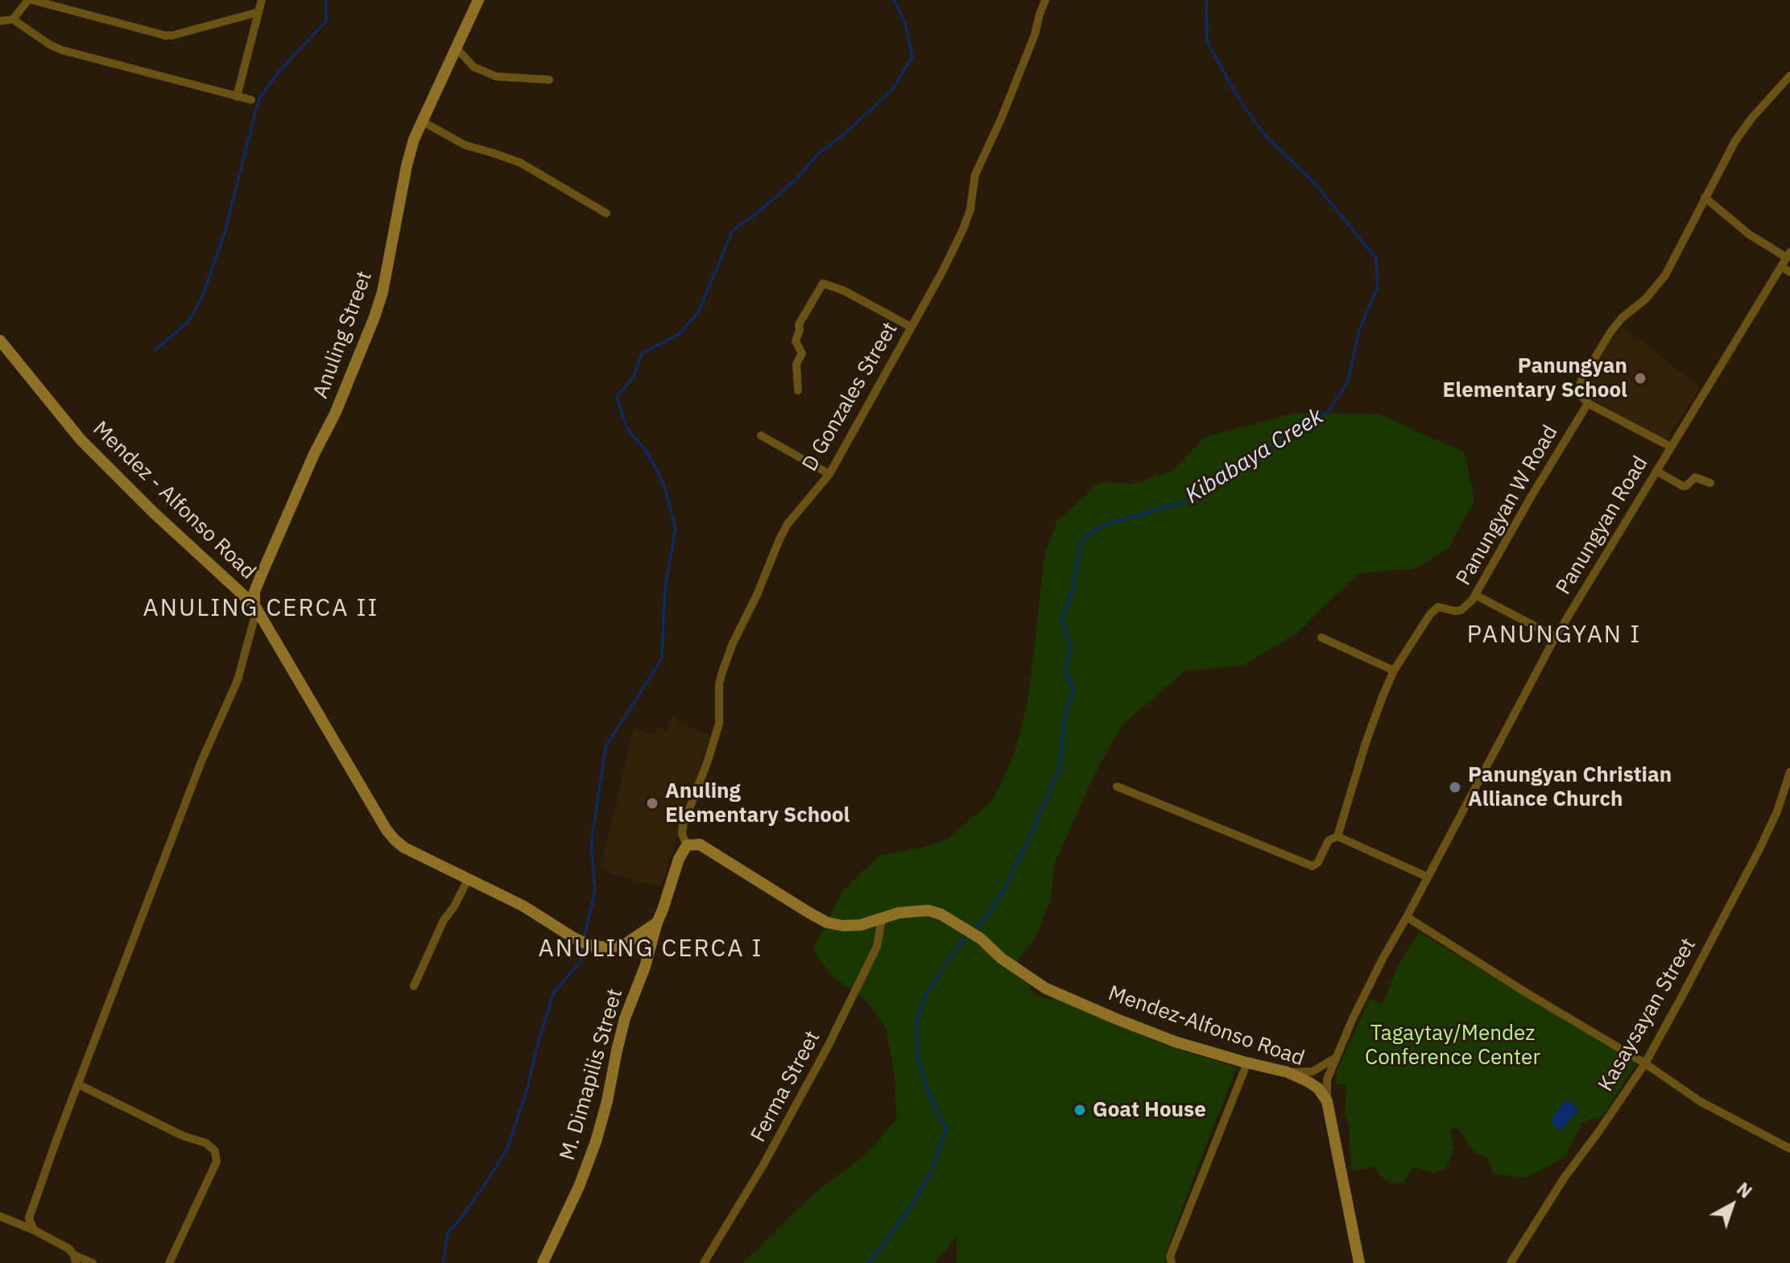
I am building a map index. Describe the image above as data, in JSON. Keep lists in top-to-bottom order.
{
  "streets": {
    "main road": [
      "Anuling Street",
      "Mendez - Alfonso Road",
      "Mendez-Alfonso Road",
      "M. Dimapilis Street"
    ],
    "street": [
      "D Gonzales Street",
      "Panungyan W Road",
      "Panungyan Road",
      "Kasaysayan Street",
      "Ferma Street"
    ]
  },
  "crossings": [
    ["Anuling Street", "Mendez - Alfonso Road"],
    ["D Gonzales Street", "Mendez-Alfonso Road"],
    ["Panungyan Road", "Mendez-Alfonso Road"],
    ["Mendez-Alfonso Road", "Ferma Street"]
  ],
  "districts": ["ANULING CERCA II", "PANUNGYAN I", "ANULING CERCA I"],
  "water": ["Kibabaya Creek"],
  "parks": ["Tagaytay/Mendez Conference Center"],
  "places": [
    "Panungyan Elementary School",
    "Panungyan Christian Alliance Church",
    "Anuling Elementary School",
    "Goat House"
  ],
  "north": "top right"
}
